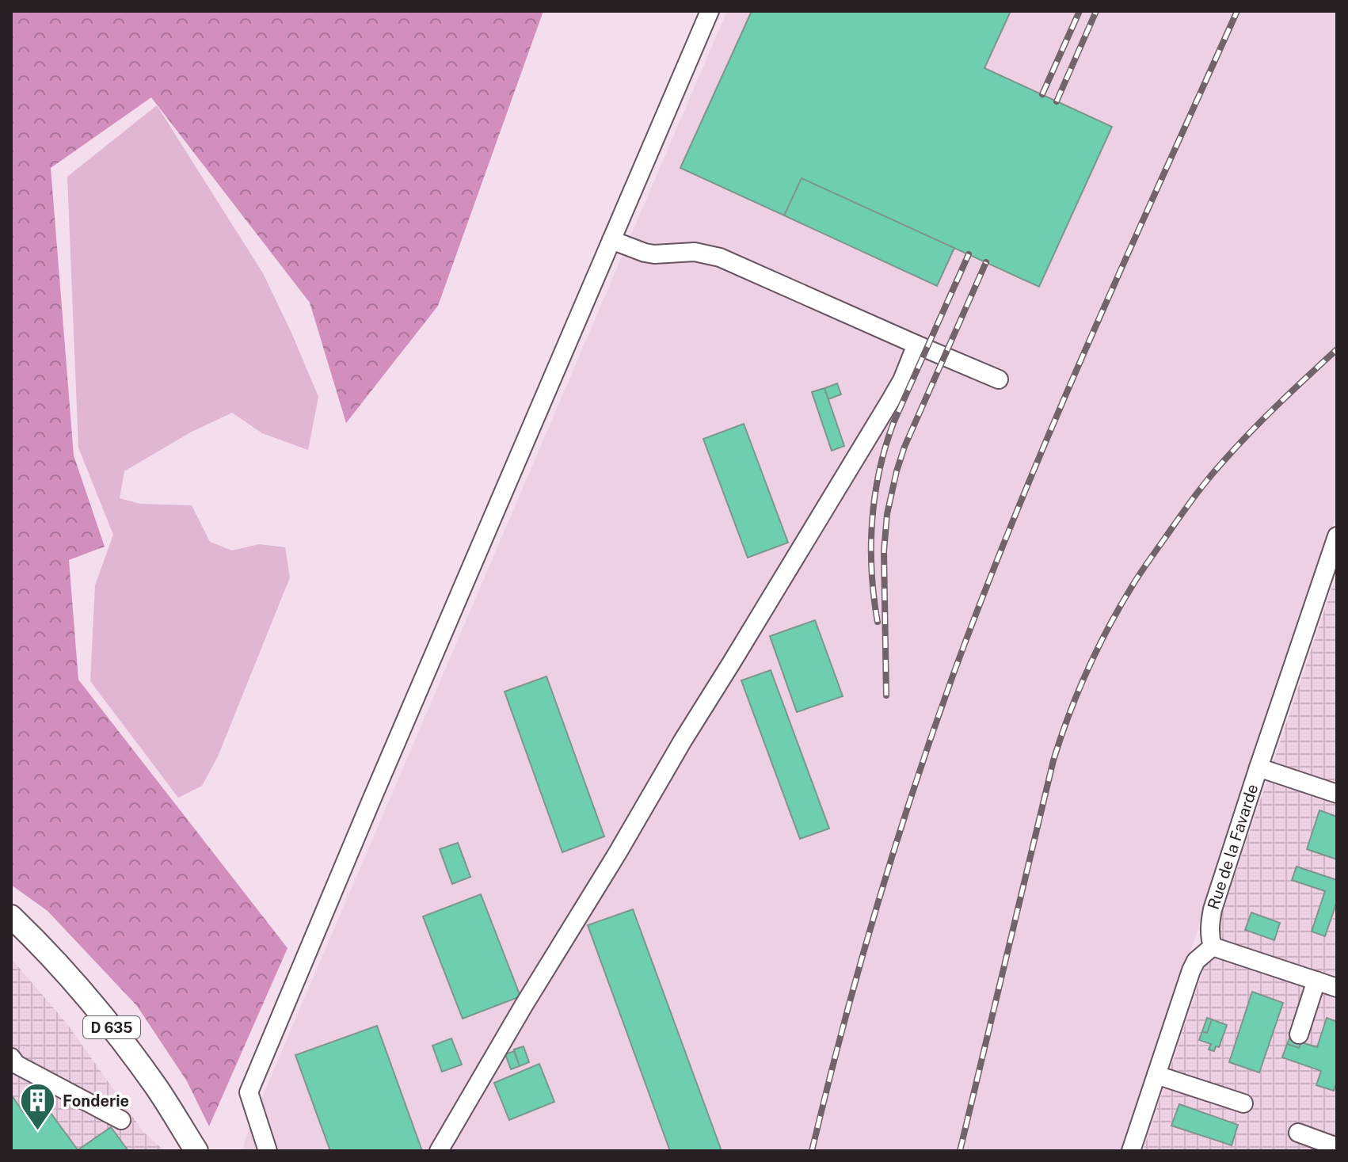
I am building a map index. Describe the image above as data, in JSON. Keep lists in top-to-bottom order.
{
  "streets": {
    "main road": ["D 635"],
    "street": ["Rue de la Favarde"]
  },
  "places": {
    "building": ["Fonderie"]
  }
}
